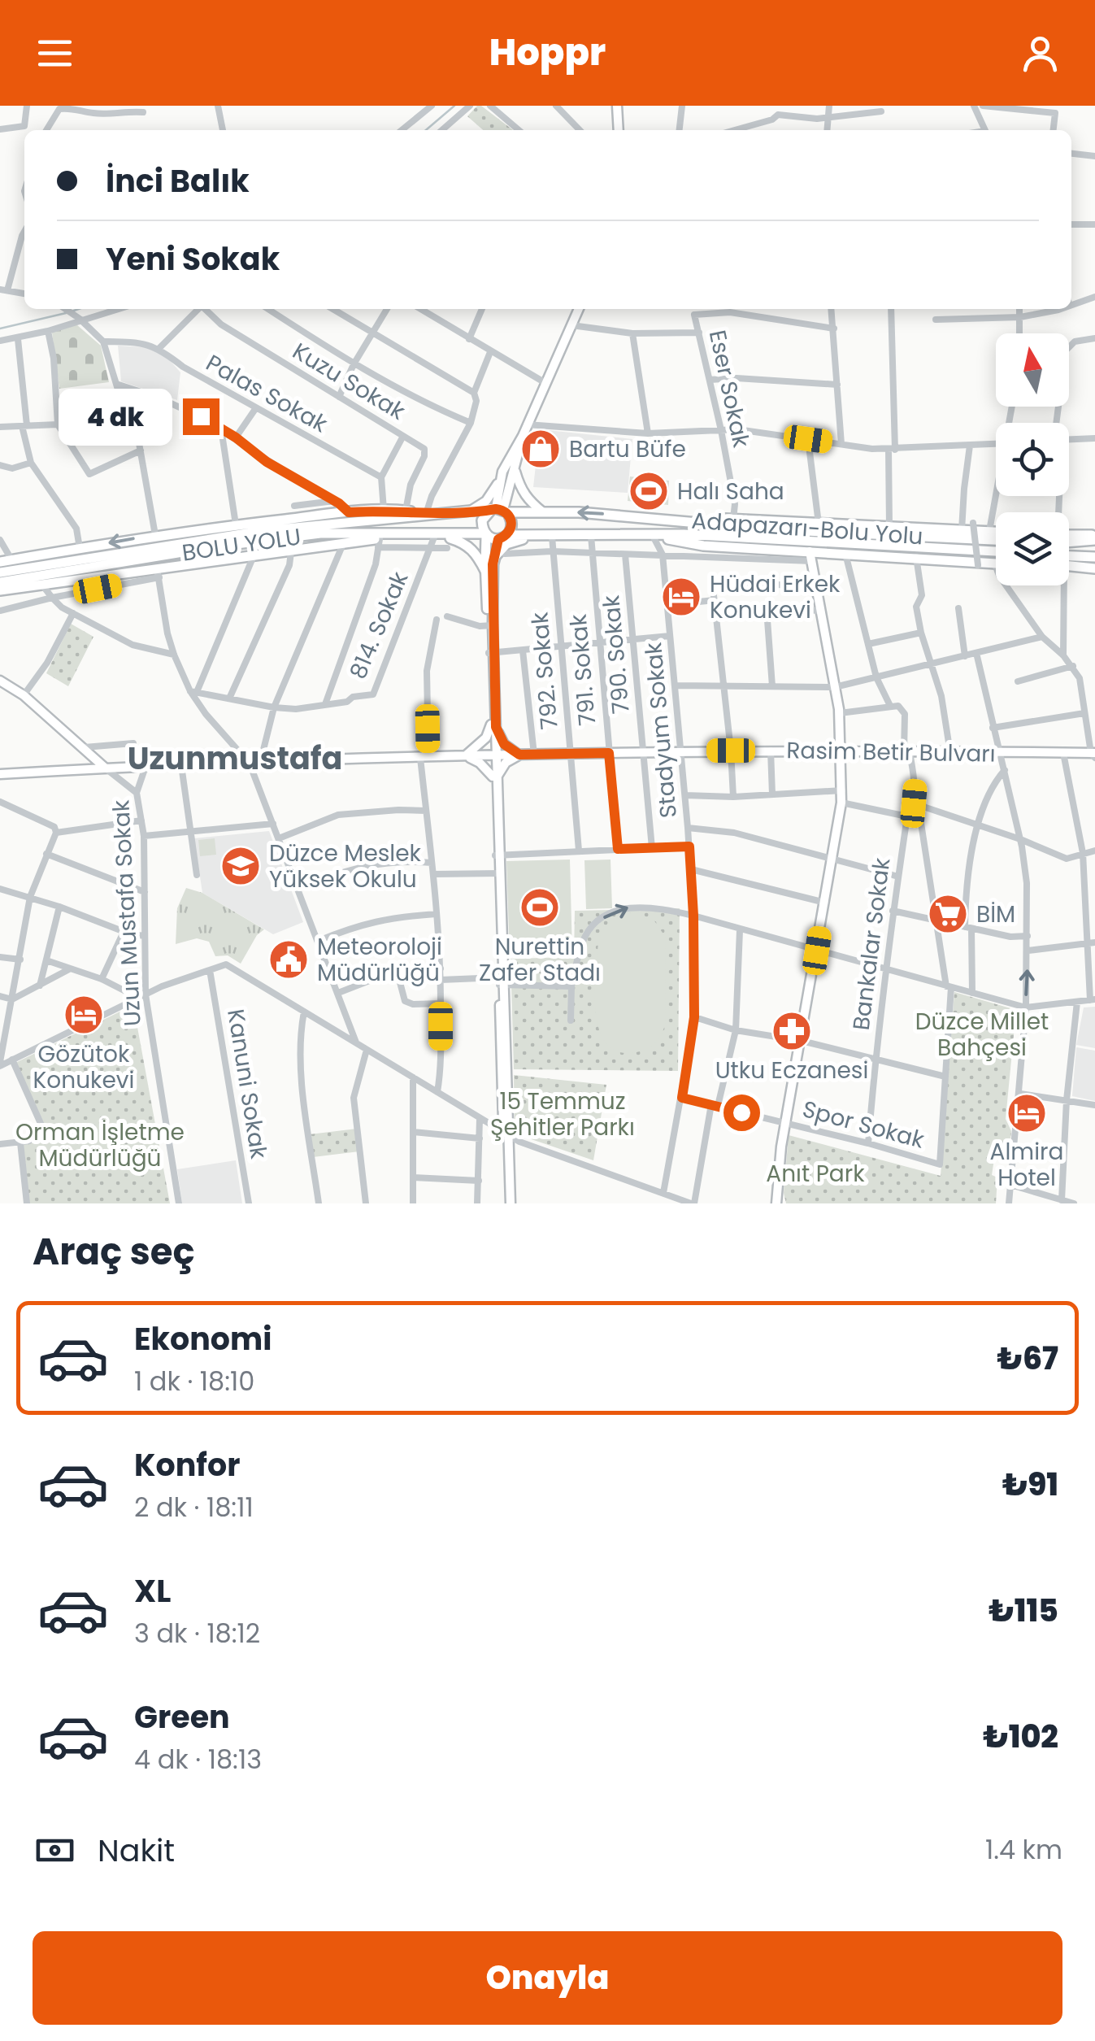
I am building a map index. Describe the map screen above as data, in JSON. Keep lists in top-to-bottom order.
{
  "streets": {
    "highway": ["Adapazarı-Bolu Yolu", "BOLU YOLU"],
    "main road": ["Rasim Betir Bulvarı"],
    "street": [
      "Kuzu Sokak",
      "Eser Sokak",
      "Palas Sokak",
      "814. Sokak",
      "790. Sokak",
      "791. Sokak",
      "792. Sokak",
      "Stadyum Sokak",
      "Uzun Mustafa Sokak",
      "Bankalar Sokak",
      "Kanuni Sokak",
      "Spor Sokak"
    ]
  },
  "crossings": [
    ["BOLU YOLU", "814. Sokak"],
    ["790. Sokak", "Rasim Betir Bulvarı"],
    ["791. Sokak", "Rasim Betir Bulvarı"],
    ["792. Sokak", "Rasim Betir Bulvarı"],
    ["Stadyum Sokak", "Rasim Betir Bulvarı"],
    ["Stadyum Sokak", "Spor Sokak"],
    ["Rasim Betir Bulvarı", "Uzun Mustafa Sokak"],
    ["Rasim Betir Bulvarı", "Bankalar Sokak"],
    ["Bankalar Sokak", "Spor Sokak"]
  ],
  "districts": ["Uzunmustafa"],
  "parks": [
    "Düzce Millet Bahçesi",
    "15 Temmuz Şehitler Parkı",
    "Orman İşletme Müdürlüğü",
    "Anıt Park"
  ],
  "places": {
    "shop": ["Bartu Büfe"],
    "sports": ["Halı Saha", "Nurettin Zafer Stadı"],
    "hotel": ["Hüdai Erkek Konukevi", "Gözütok Konukevi", "Almira Hotel"],
    "school or university": ["Düzce Meslek Yüksek Okulu"],
    "supermarket": ["BİM"],
    "public building": ["Meteoroloji Müdürlüğü"],
    "pharmacy": ["Utku Eczanesi"]
  },
  "north": "top",
  "page": {
    "header": "Hoppr",
    "banner": ["İnci Balık", "Yeni Sokak"],
    "bubble": "4 dk",
    "heading": "Araç seç",
    "list": [
      {
        "name": "Ekonomi",
        "note": "1 dk · 18:10",
        "value": "₺67"
      },
      {
        "name": "Konfor",
        "note": "2 dk · 18:11",
        "value": "₺91"
      },
      {
        "name": "XL",
        "note": "3 dk · 18:12",
        "value": "₺115"
      },
      {
        "name": "Green",
        "note": "4 dk · 18:13",
        "value": "₺102"
      }
    ],
    "pay": ["Nakit", "1.4 km"],
    "buttons": "Onayla"
  }
}
